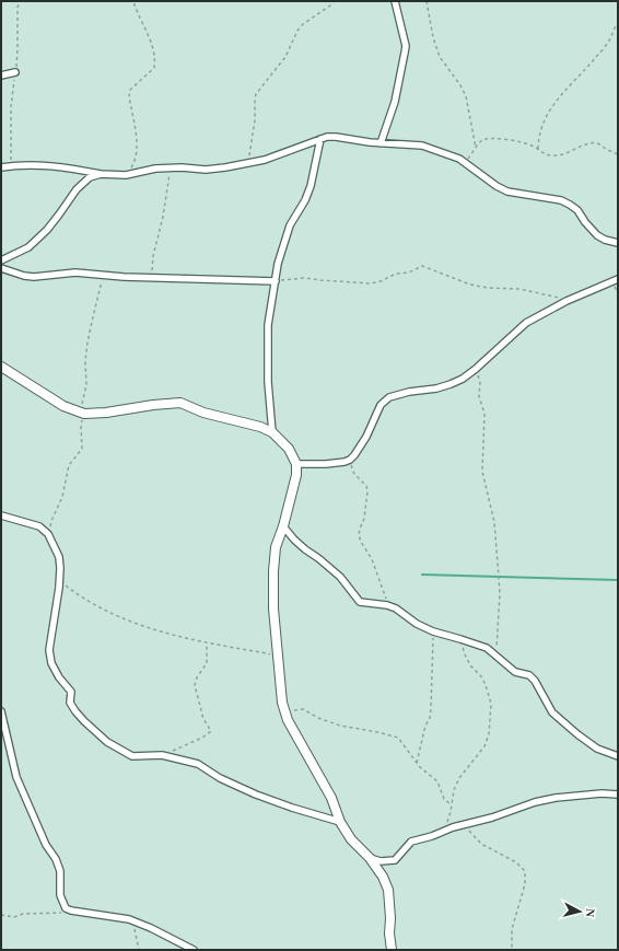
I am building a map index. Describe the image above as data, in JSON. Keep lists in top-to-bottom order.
{
  "north": "right"
}
